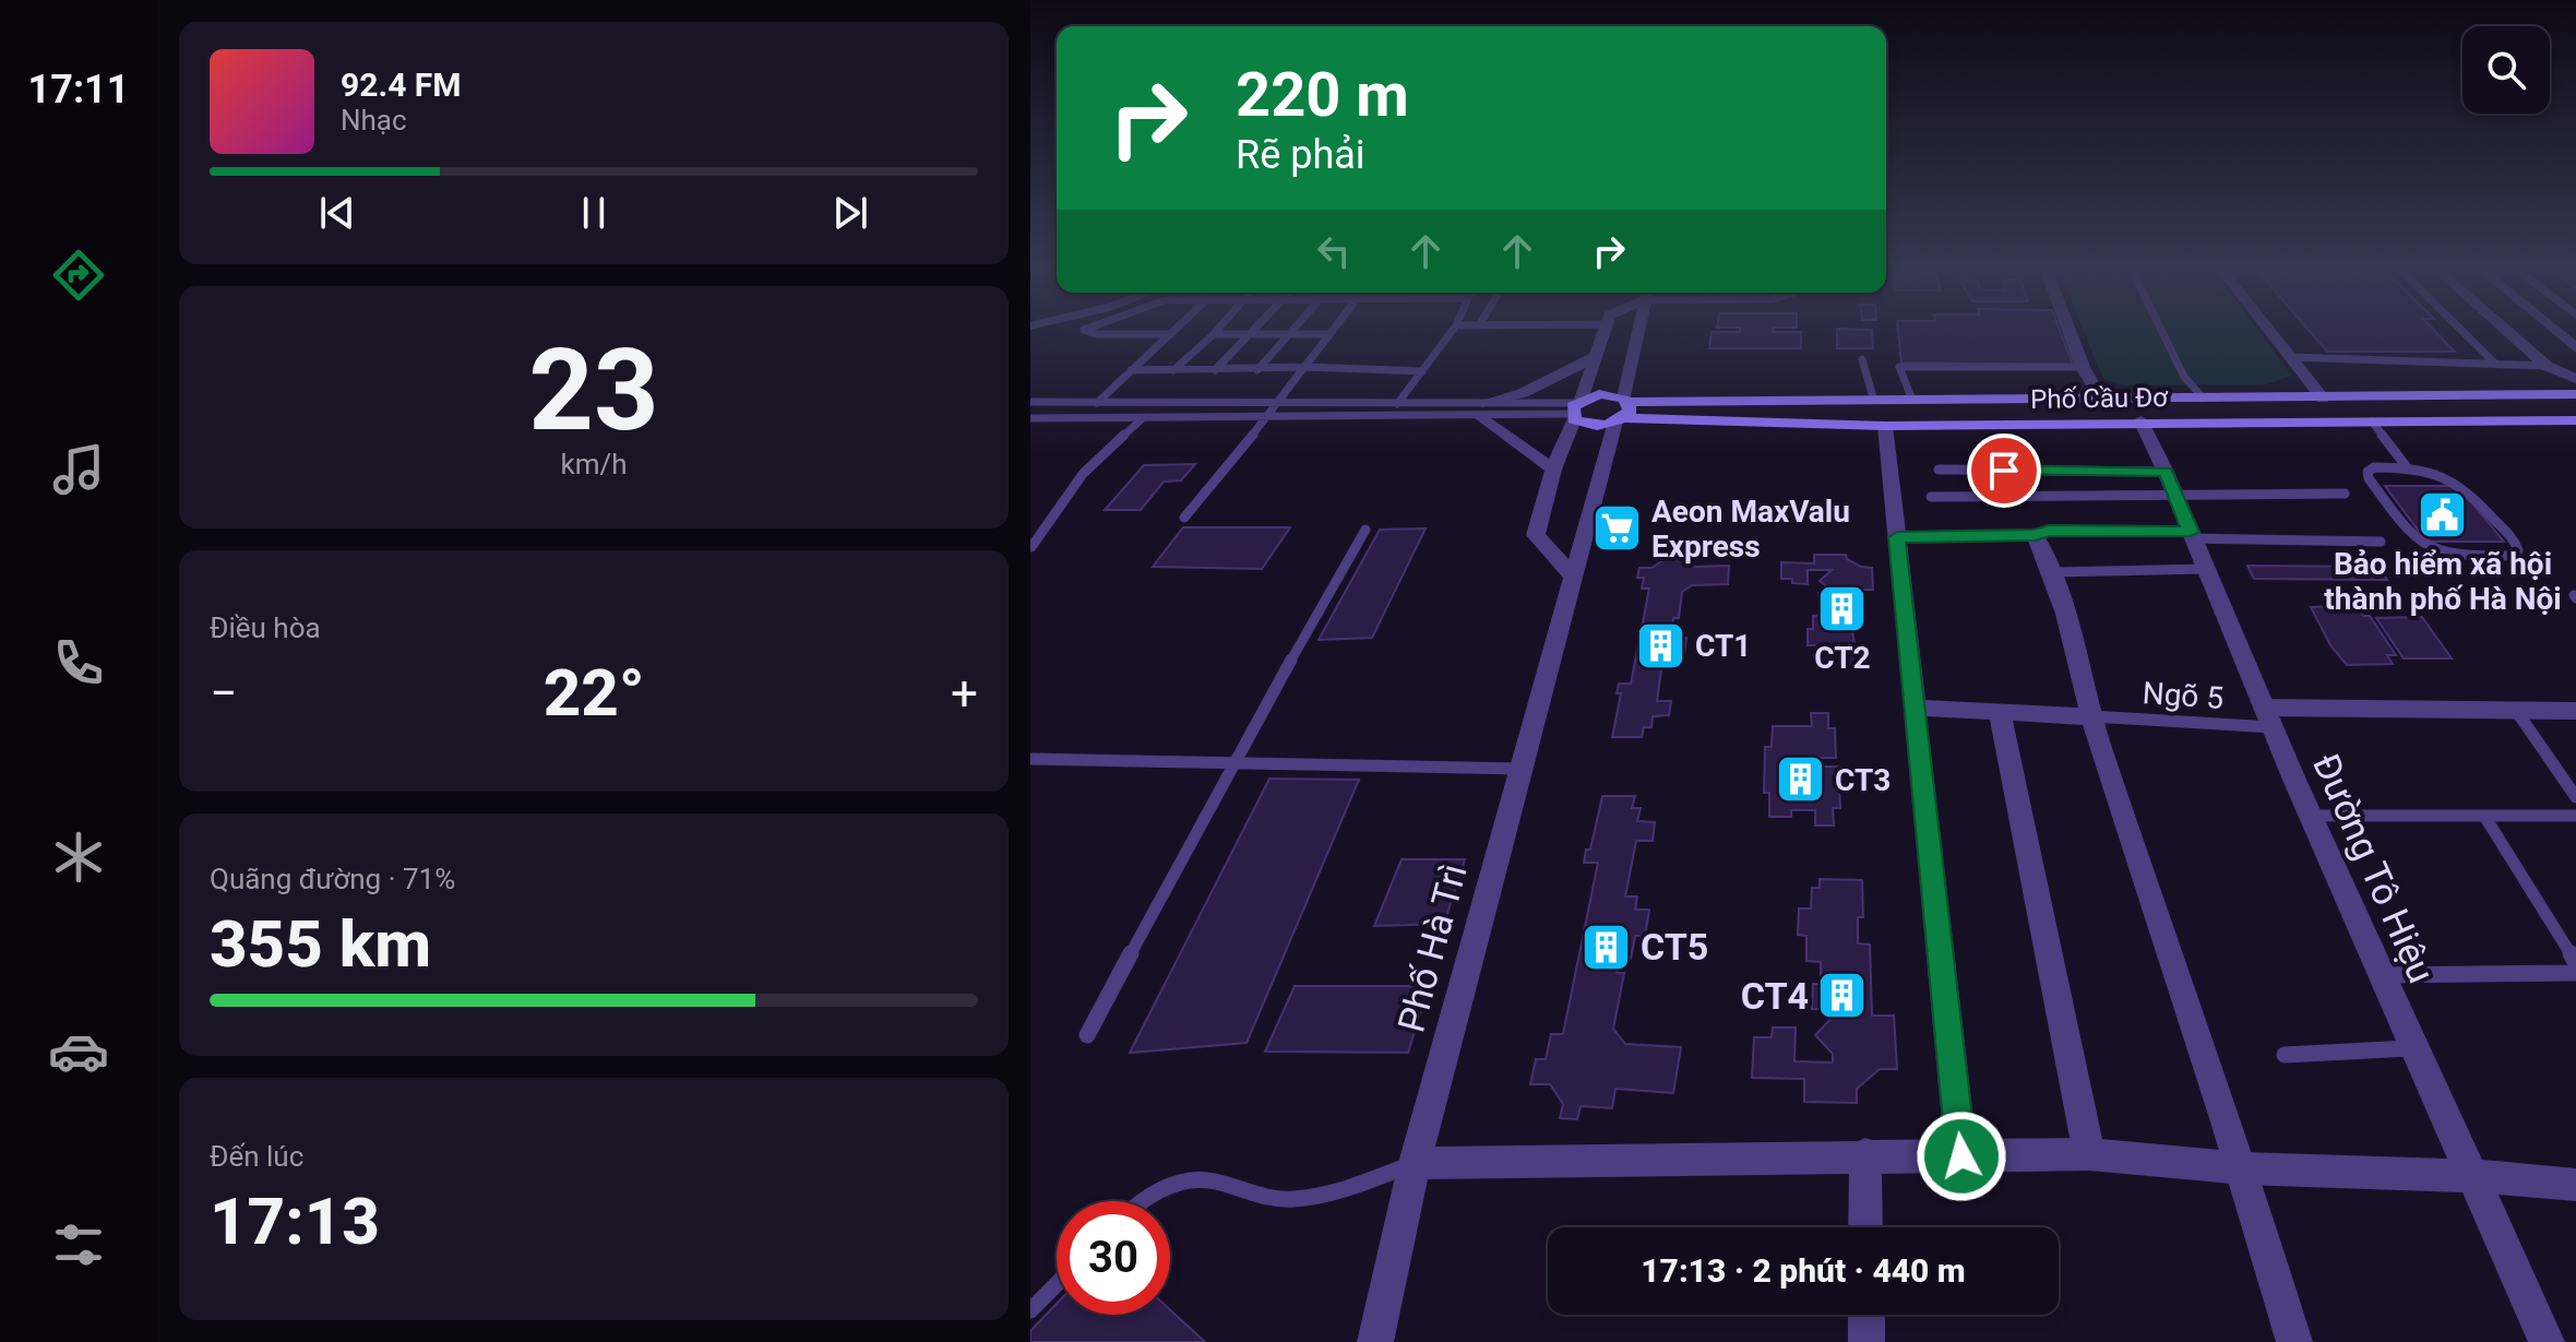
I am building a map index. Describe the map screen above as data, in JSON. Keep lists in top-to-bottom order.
{
  "streets": {
    "main road": ["Phố Cầu Đơ"],
    "street": ["Đường Tô Hiệu", "Phố Hà Trì"],
    "lane": ["Ngõ 5"]
  },
  "crossings": [
    ["Phố Cầu Đơ", "Đường Tô Hiệu"],
    ["Phố Cầu Đơ", "Phố Hà Trì"],
    ["Ngõ 5", "Đường Tô Hiệu"]
  ],
  "places": {
    "public building": ["Bảo hiểm xã hội thành phố Hà Nội"],
    "supermarket": ["Aeon MaxValu Express"],
    "building": [
      "CT2",
      "CT1",
      "CT3",
      "CT5",
      "CT4"
    ]
  },
  "page": {
    "tabs": "17:11",
    "turn": ["220 m", "Rẽ phải"],
    "song": ["92.4 FM", "Nhạc"],
    "tile": [
      ["23", "km/h"],
      "Điều hòa",
      ["Quãng đường · 71%", "355 km"],
      ["Đến lúc", "17:13"]
    ],
    "heat": ["−", "22°", "+"],
    "limit": "30",
    "trip": "17:13 · 2 phút · 440 m"
  }
}
